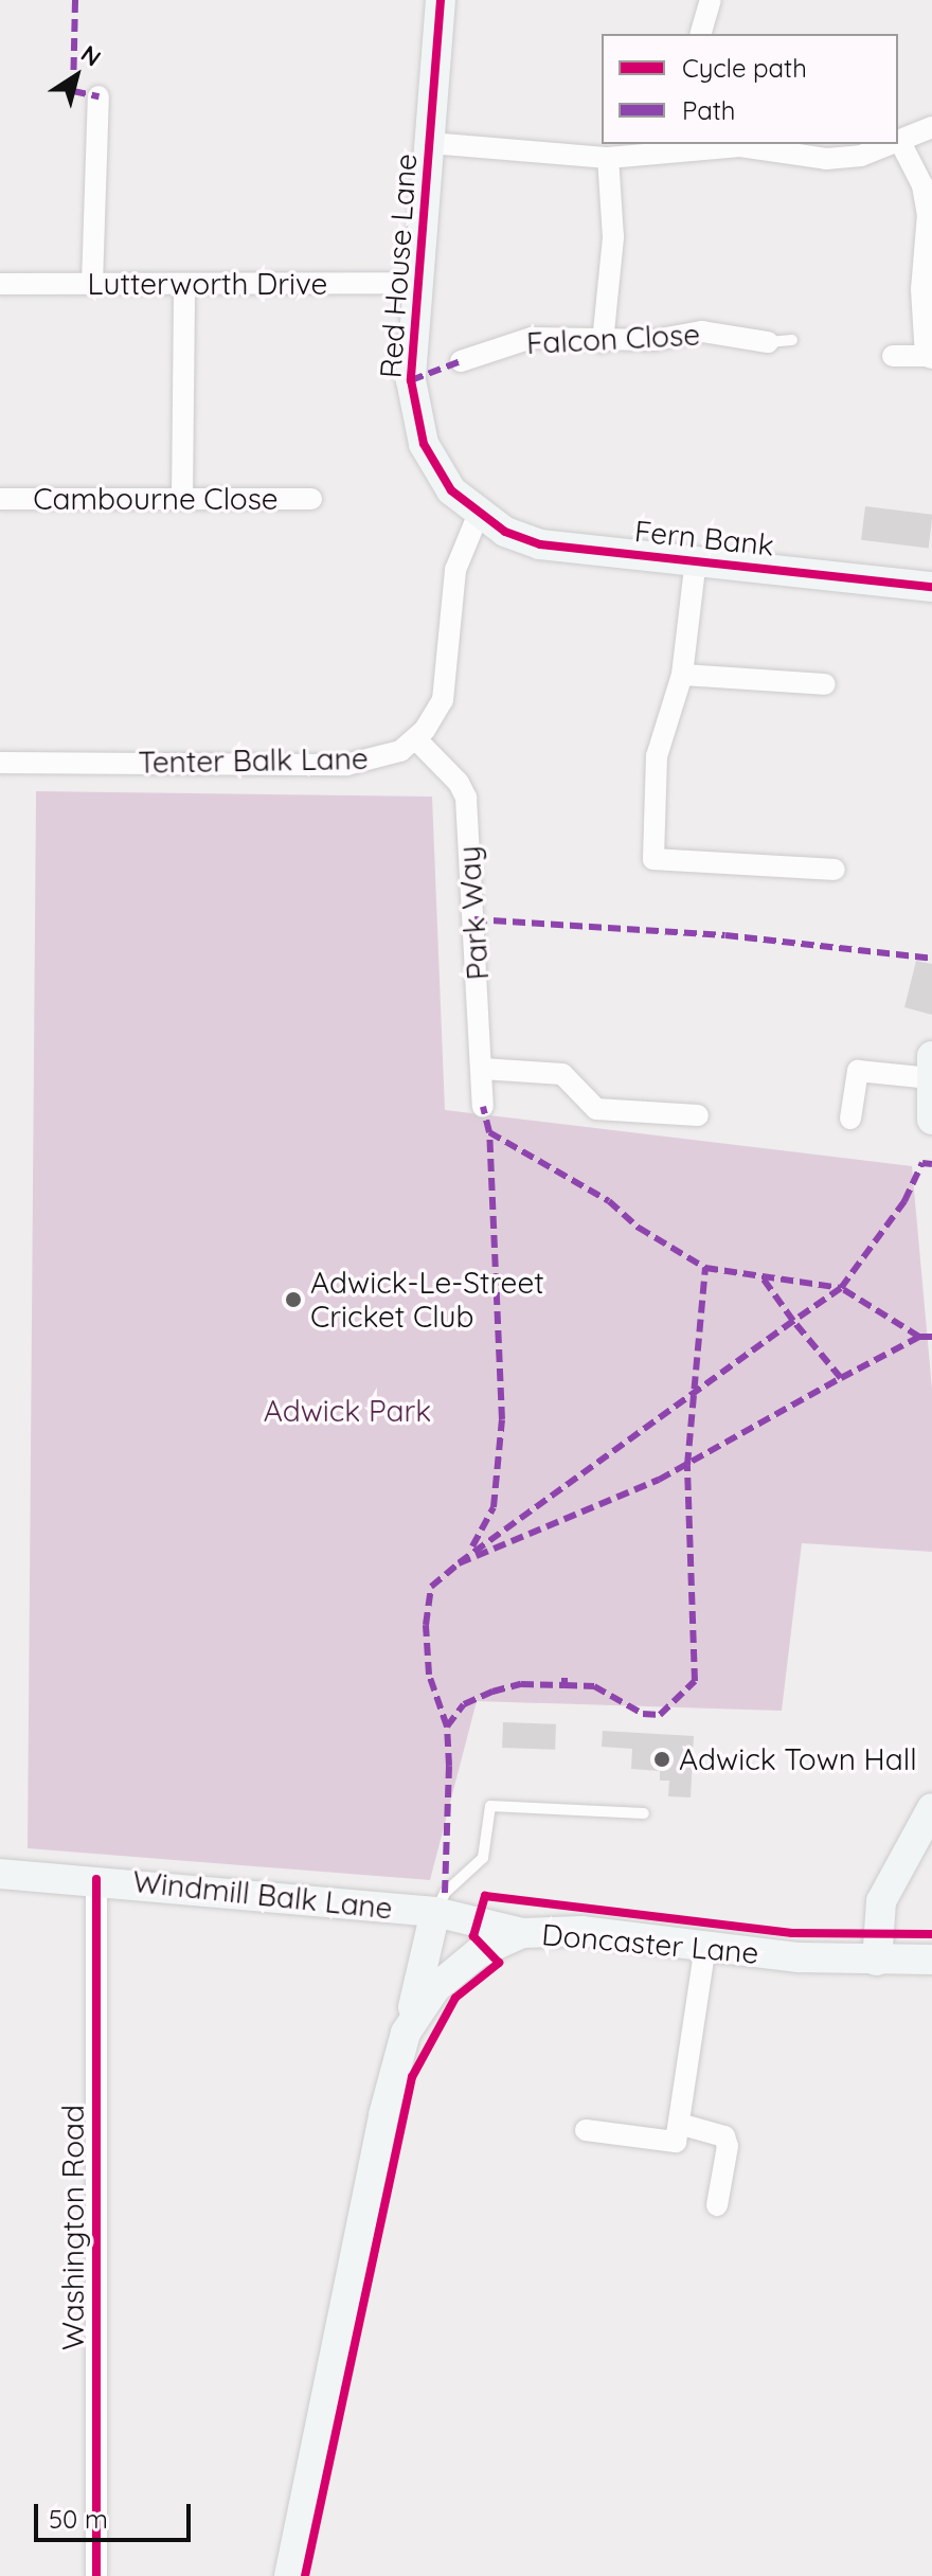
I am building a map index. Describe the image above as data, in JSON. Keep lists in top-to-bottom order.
{
  "streets": {
    "street": [
      "Red House Lane",
      "Lutterworth Drive",
      "Falcon Close",
      "Cambourne Close",
      "Fern Bank",
      "Tenter Balk Lane",
      "Park Way",
      "Windmill Balk Lane",
      "Doncaster Lane",
      "Washington Road"
    ]
  },
  "crossings": [
    ["Red House Lane", "Lutterworth Drive"],
    ["Red House Lane", "Fern Bank"],
    ["Red House Lane", "Tenter Balk Lane"],
    ["Fern Bank", "Tenter Balk Lane"],
    ["Tenter Balk Lane", "Park Way"],
    ["Windmill Balk Lane", "Doncaster Lane"],
    ["Windmill Balk Lane", "Washington Road"]
  ],
  "parks": ["Adwick Park"],
  "places": ["Adwick-Le-Street Cricket Club", "Adwick Town Hall"],
  "legend": ["Cycle path", "Path"],
  "scale_bar": "50 m",
  "north": "top right"
}
